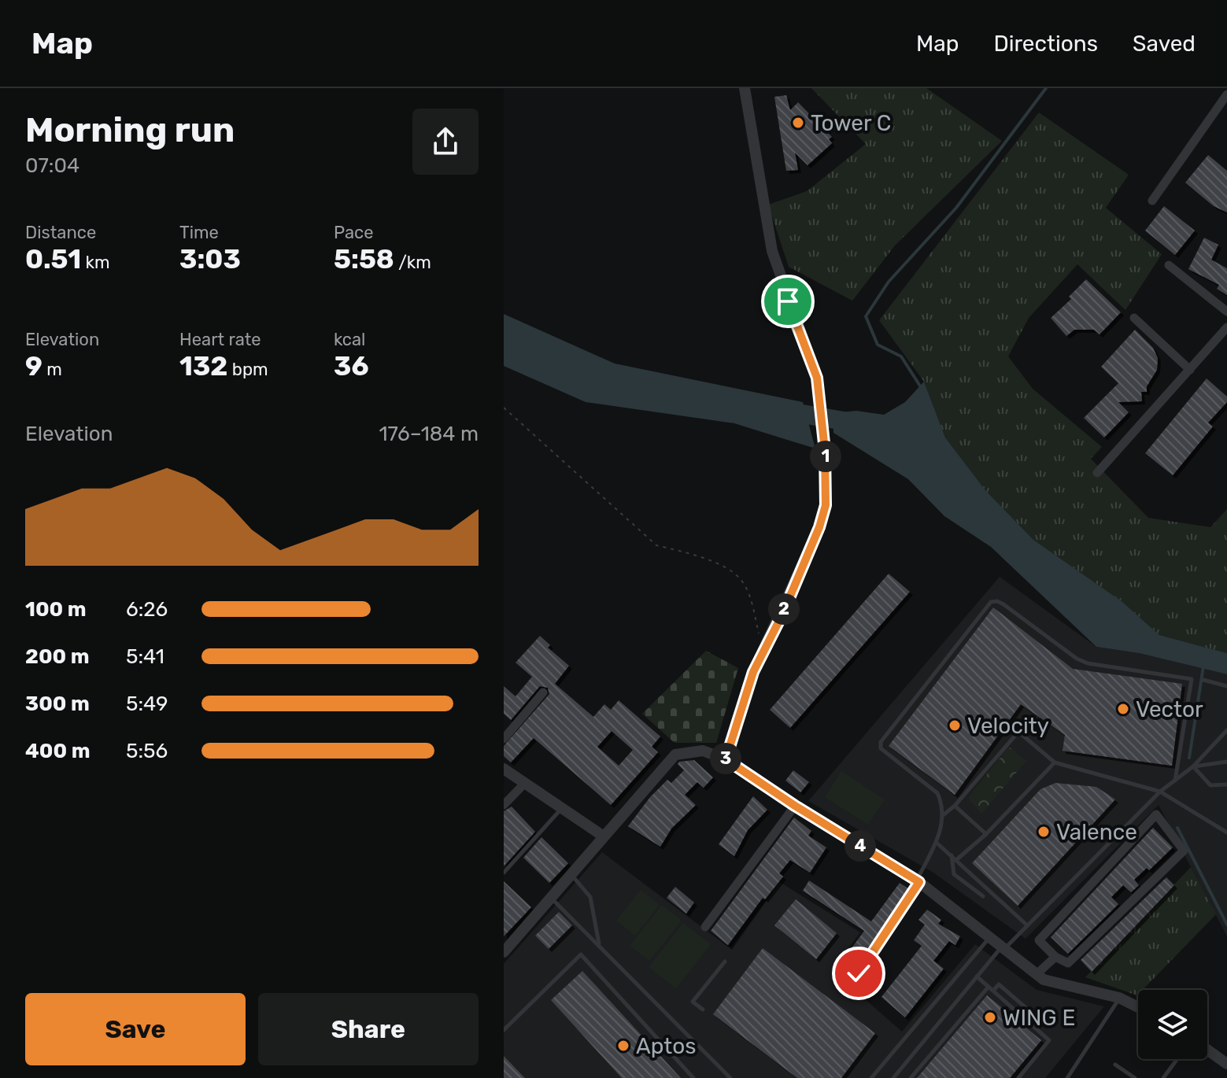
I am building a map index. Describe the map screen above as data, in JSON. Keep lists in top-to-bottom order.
{
  "places": [
    "Tower C",
    "Vector",
    "Velocity",
    "Valence",
    "WING E",
    "Aptos"
  ],
  "page": {
    "header": "Map",
    "nav": ["Map", "Directions", "Saved"],
    "heading": ["Morning run", "07:04"],
    "stats": [
      ["Distance", "0.51 km"],
      ["Time", "3:03"],
      ["Pace", "5:58 /km"],
      ["Elevation", "9 m"],
      ["Heart rate", "132 bpm"],
      ["kcal", "36"]
    ],
    "chart": ["Elevation", "176–184 m"],
    "pins": [
      "1",
      "2",
      "3",
      "4"
    ],
    "list": [
      {
        "name": "100 m",
        "note": "6:26"
      },
      {
        "name": "200 m",
        "note": "5:41"
      },
      {
        "name": "300 m",
        "note": "5:49"
      },
      {
        "name": "400 m",
        "note": "5:56"
      }
    ],
    "buttons": ["Save", "Share"]
  }
}
